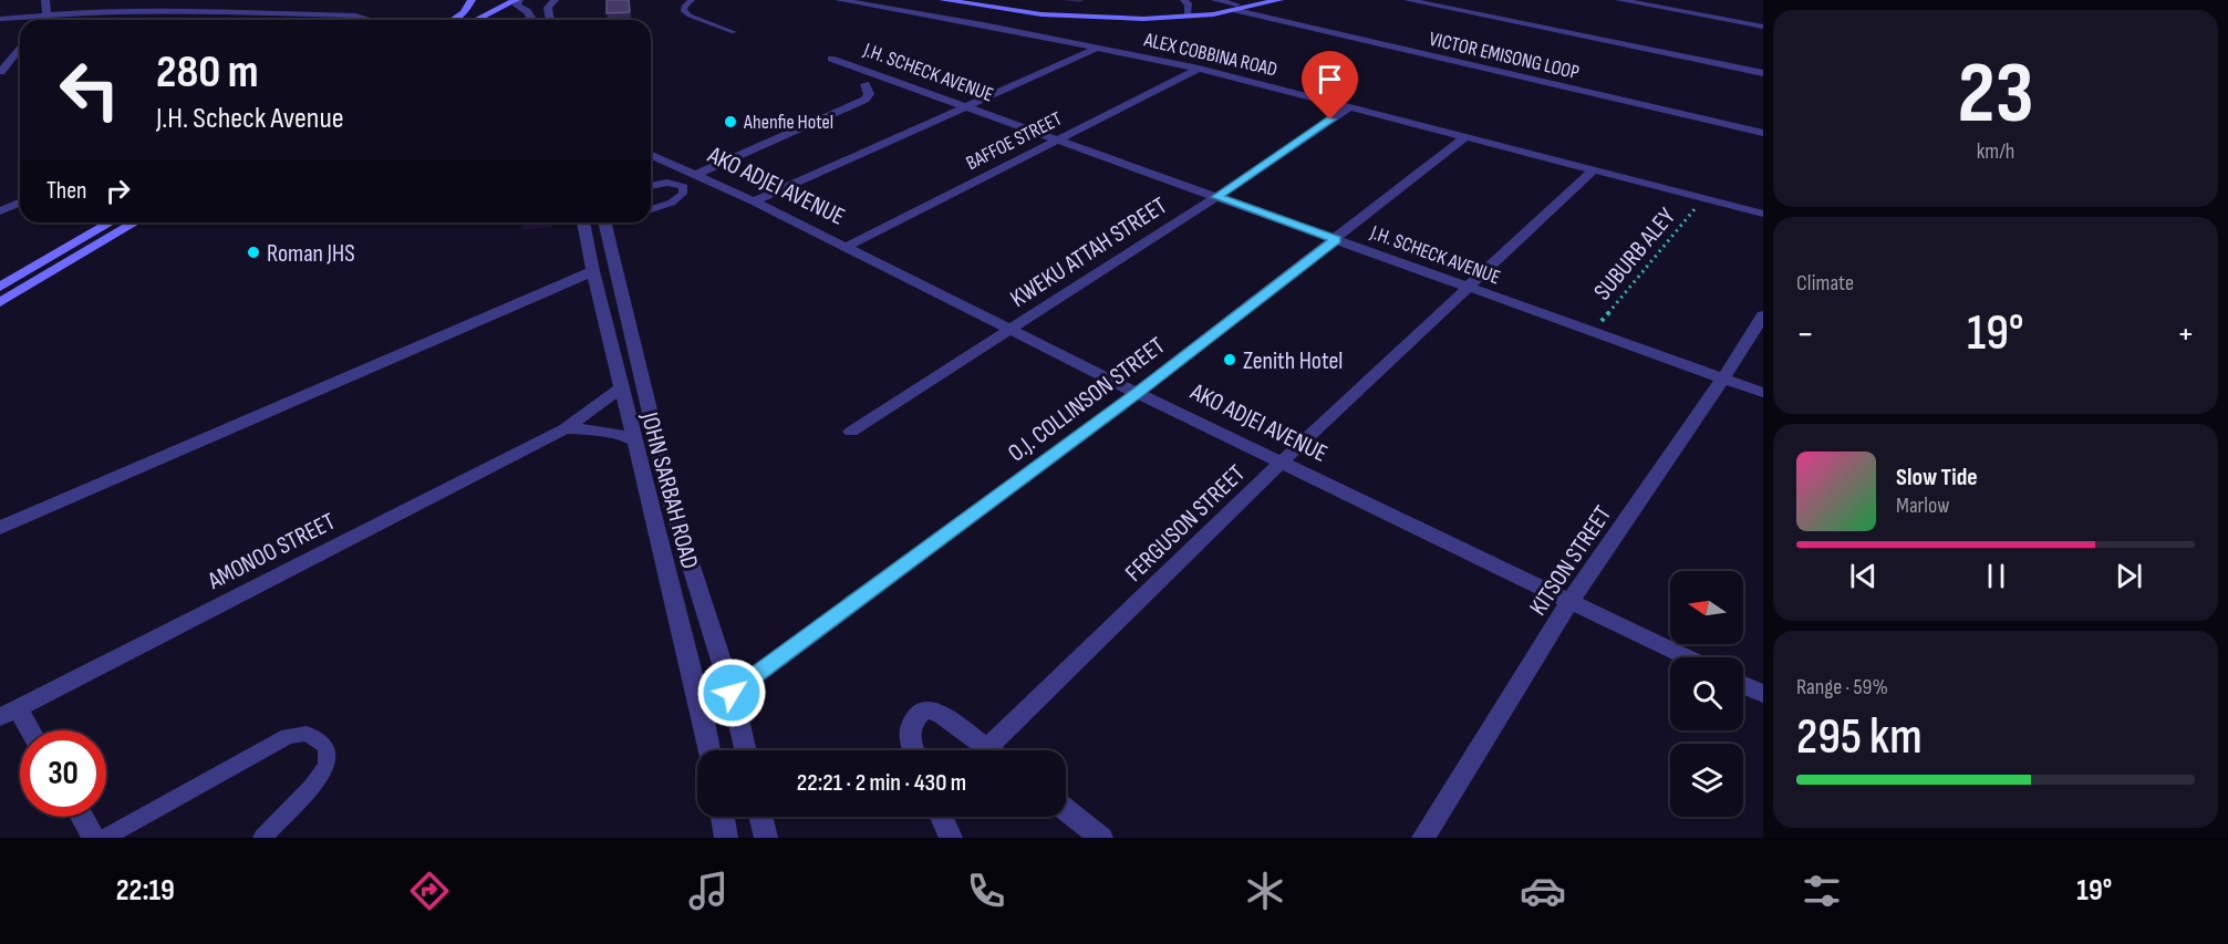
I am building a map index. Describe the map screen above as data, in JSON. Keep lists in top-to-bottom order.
{
  "streets": {
    "street": [
      "ALEX COBBINA ROAD",
      "VICTOR EMISONG LOOP",
      "J.H. SCHECK AVENUE",
      "BAFFOE STREET",
      "AKO ADJEI AVENUE",
      "KWEKU ATTAH STREET",
      "O.J. COLLINSON STREET",
      "JOHN SARBAH ROAD",
      "FERGUSON STREET",
      "AMONOO STREET",
      "KITSON STREET"
    ],
    "path": ["SUBURB ALEY"]
  },
  "crossings": [
    ["ALEX COBBINA ROAD", "BAFFOE STREET"],
    ["ALEX COBBINA ROAD", "KWEKU ATTAH STREET"],
    ["ALEX COBBINA ROAD", "SUBURB ALEY"],
    ["ALEX COBBINA ROAD", "O.J. COLLINSON STREET"],
    ["ALEX COBBINA ROAD", "FERGUSON STREET"],
    ["J.H. SCHECK AVENUE", "BAFFOE STREET"],
    ["J.H. SCHECK AVENUE", "KWEKU ATTAH STREET"],
    ["J.H. SCHECK AVENUE", "SUBURB ALEY"],
    ["J.H. SCHECK AVENUE", "O.J. COLLINSON STREET"],
    ["J.H. SCHECK AVENUE", "FERGUSON STREET"],
    ["J.H. SCHECK AVENUE", "KITSON STREET"],
    ["BAFFOE STREET", "AKO ADJEI AVENUE"],
    ["AKO ADJEI AVENUE", "KWEKU ATTAH STREET"],
    ["AKO ADJEI AVENUE", "O.J. COLLINSON STREET"],
    ["AKO ADJEI AVENUE", "FERGUSON STREET"],
    ["AKO ADJEI AVENUE", "KITSON STREET"],
    ["O.J. COLLINSON STREET", "JOHN SARBAH ROAD"],
    ["JOHN SARBAH ROAD", "AMONOO STREET"]
  ],
  "places": ["Ahenfie Hotel", "Roman JHS", "Zenith Hotel"],
  "north": "left",
  "page": {
    "tile": [
      ["23", "km/h"],
      "Climate",
      ["Range · 59%", "295 km"]
    ],
    "turn": ["280 m", "J.H. Scheck Avenue"],
    "then": "Then",
    "heat": ["−", "19°", "+"],
    "song": ["Slow Tide", "Marlow"],
    "limit": "30",
    "trip": "22:21 · 2 min · 430 m",
    "tabs": ["22:19", "19°"]
  }
}
